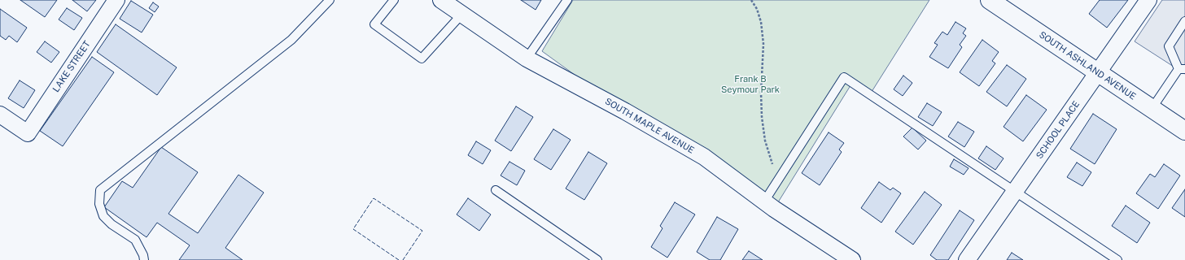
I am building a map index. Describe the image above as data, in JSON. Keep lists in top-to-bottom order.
{
  "streets": {
    "main road": ["SOUTH ASHLAND AVENUE"],
    "street": ["LAKE STREET", "SOUTH MAPLE AVENUE", "SCHOOL PLACE"]
  },
  "crossings": [
    ["SOUTH ASHLAND AVENUE", "SCHOOL PLACE"]
  ],
  "parks": ["Frank B Seymour Park"]
}
